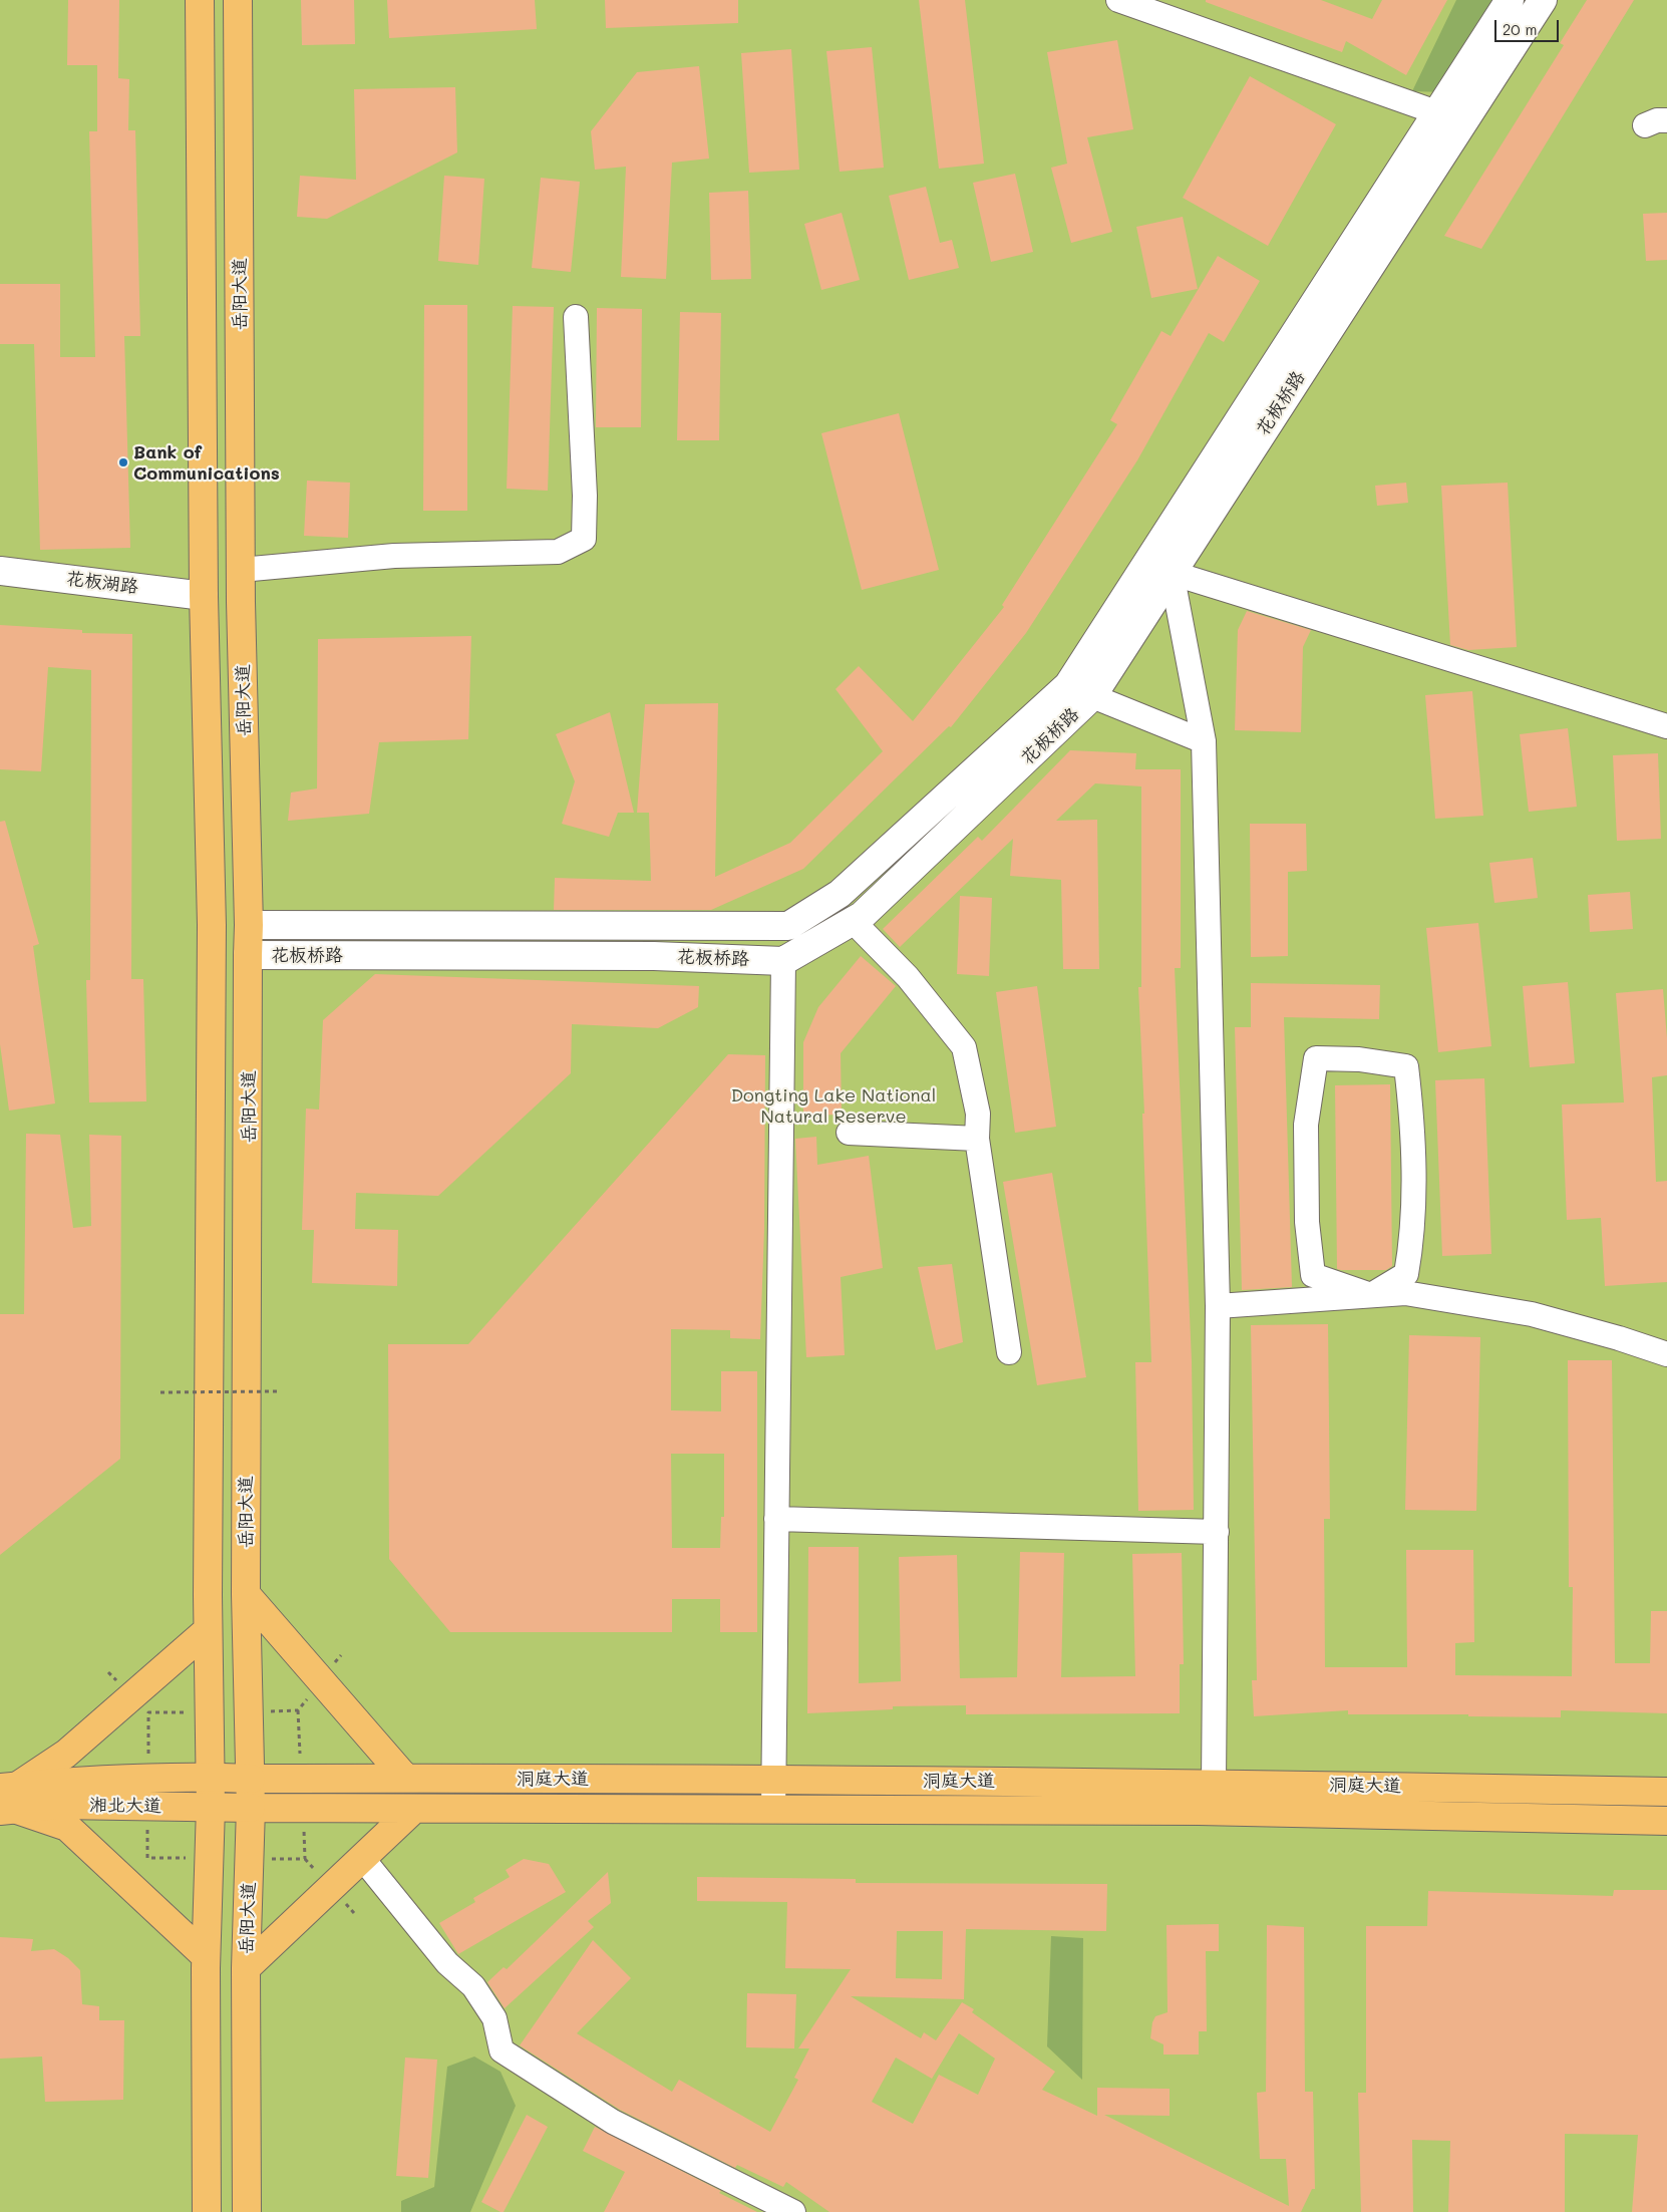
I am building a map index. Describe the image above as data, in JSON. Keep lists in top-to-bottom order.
{
  "streets": {
    "main road": ["岳阳大道", "洞庭大道", "湘北大道"],
    "street": ["花板桥路", "花板湖路"]
  },
  "crossings": [
    ["岳阳大道", "花板桥路"],
    ["岳阳大道", "洞庭大道"],
    ["岳阳大道", "湘北大道"],
    ["洞庭大道", "湘北大道"]
  ],
  "parks": ["Dongting Lake National Natural Reserve"],
  "places": ["Bank of Communications"],
  "scale_bar": "20 m"
}
